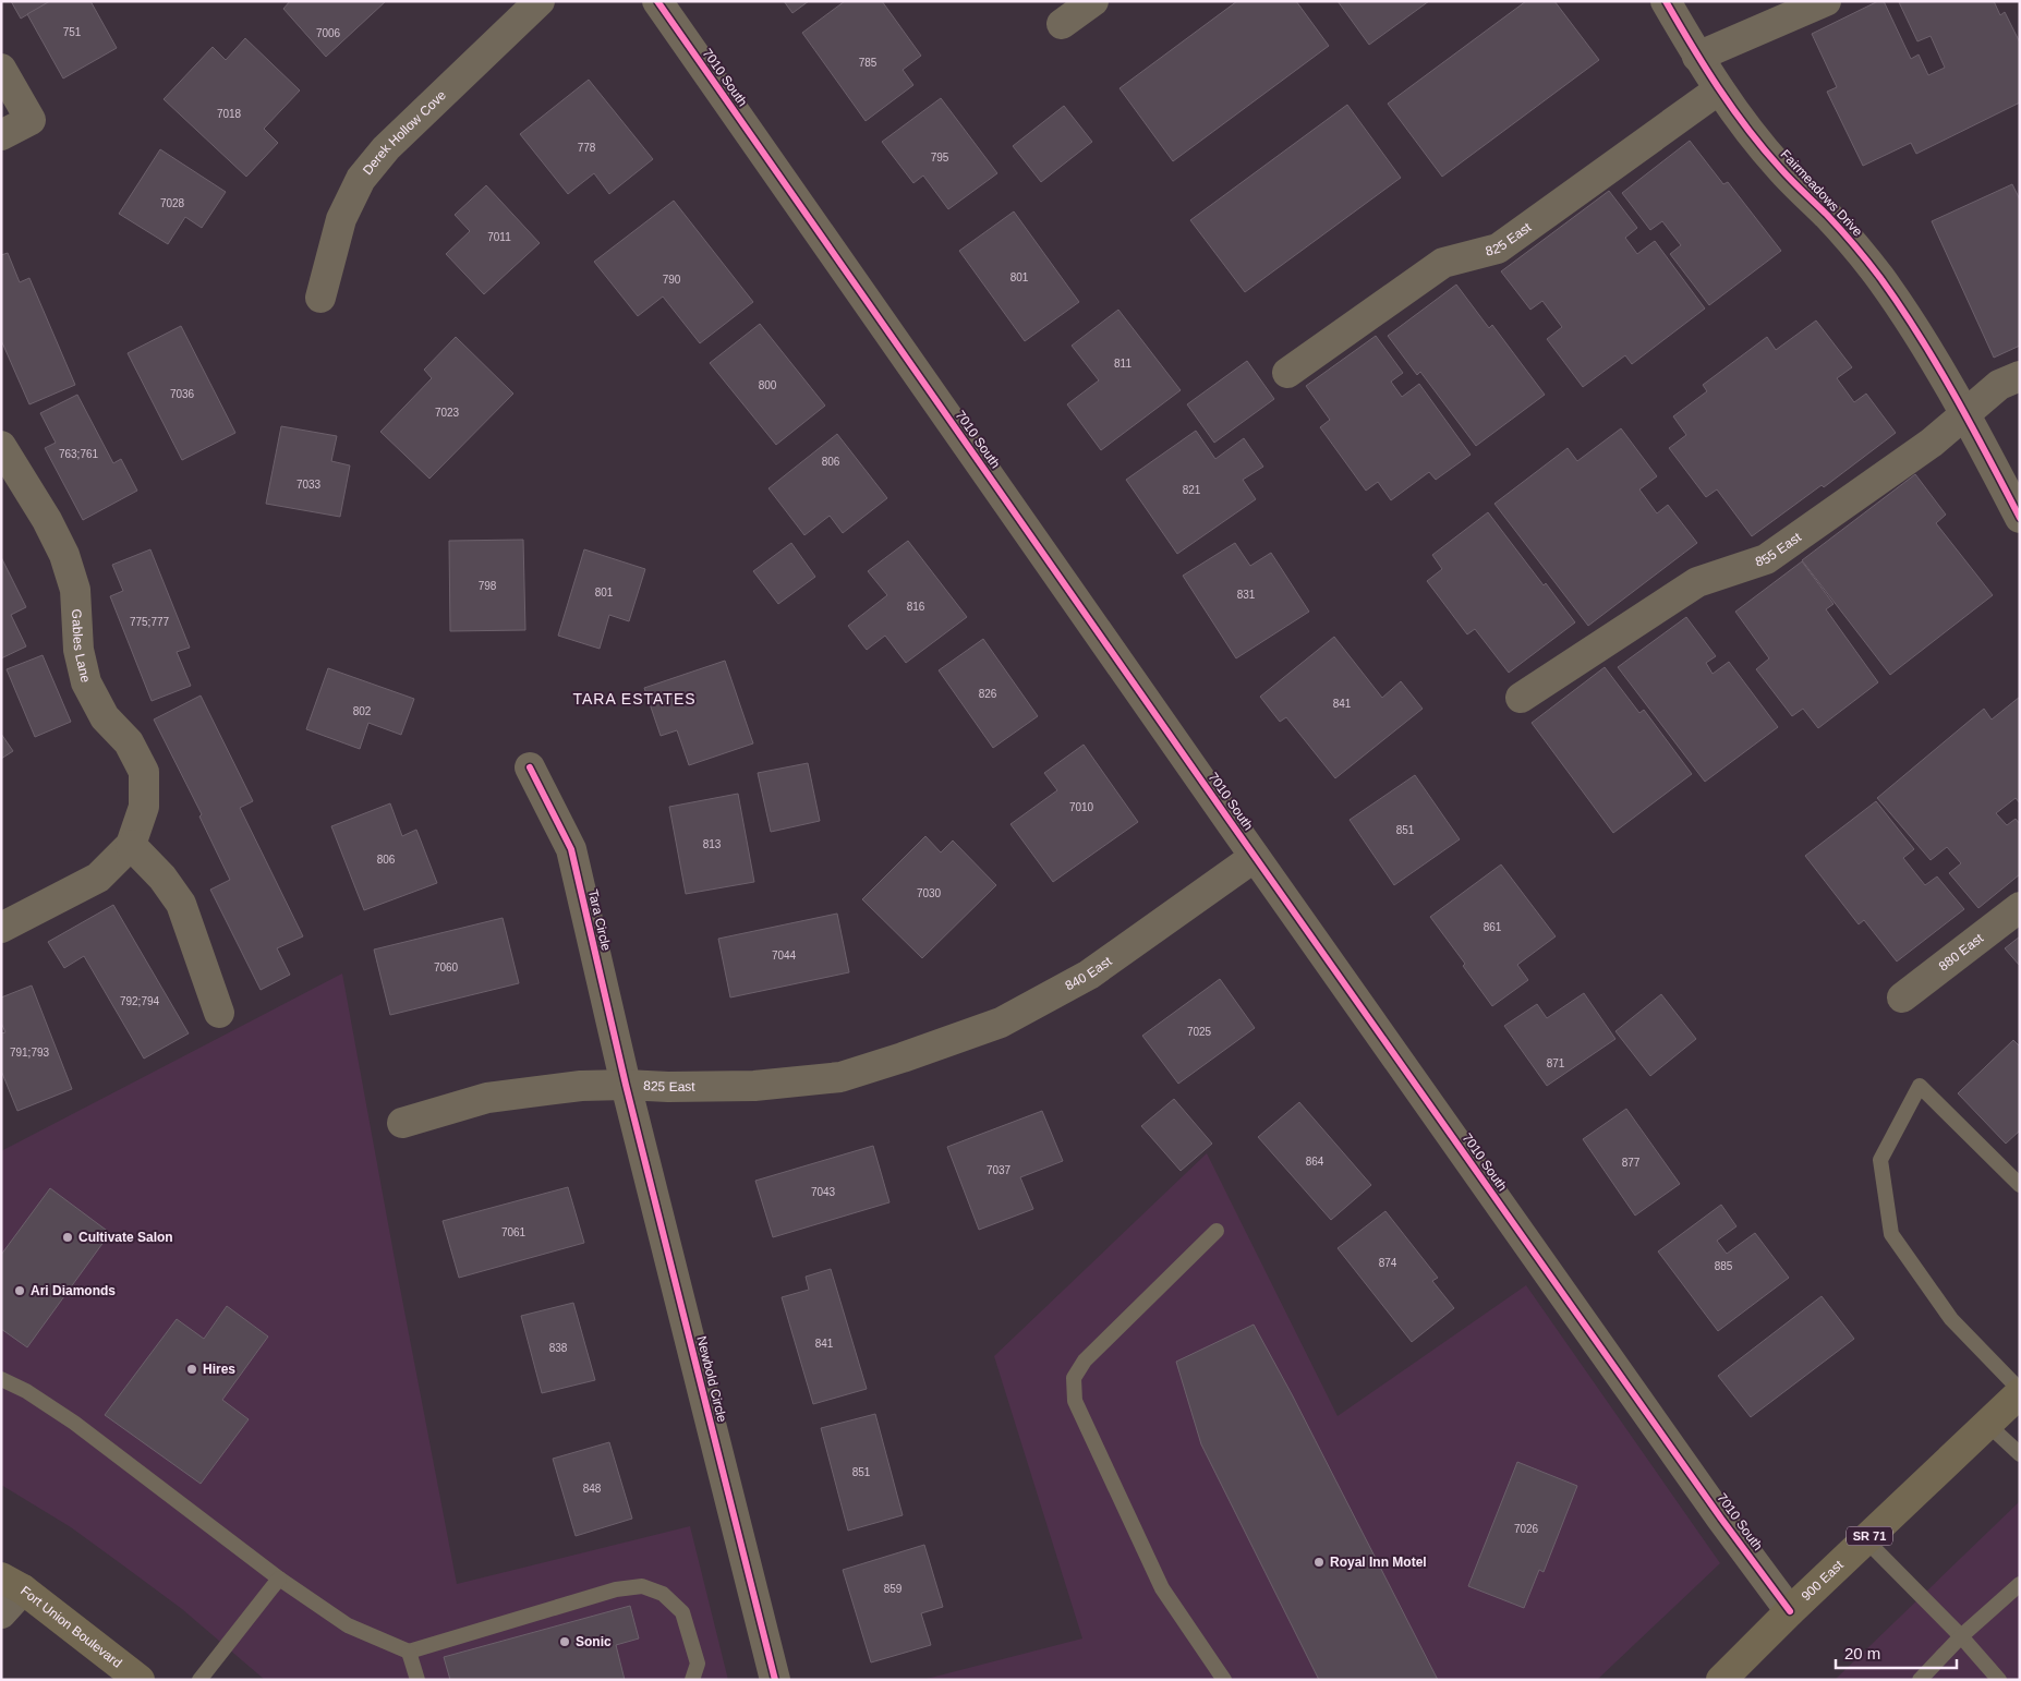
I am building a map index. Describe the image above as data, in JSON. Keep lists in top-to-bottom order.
{
  "streets": {
    "main road": ["SR 71", "900 East", "Fort Union Boulevard"],
    "street": [
      "7010 South",
      "Derek Hollow Cove",
      "Fairmeadows Drive",
      "825 East",
      "855 East",
      "Gables Lane",
      "Tara Circle",
      "880 East",
      "840 East",
      "Newbold Circle"
    ]
  },
  "crossings": [
    ["7010 South", "840 East"],
    ["7010 South", "900 East"],
    ["Fairmeadows Drive", "825 East"],
    ["Fairmeadows Drive", "855 East"],
    ["825 East", "Tara Circle"],
    ["825 East", "840 East"],
    ["825 East", "Newbold Circle"],
    ["Tara Circle", "Newbold Circle"]
  ],
  "districts": ["TARA ESTATES"],
  "places": [
    "Cultivate Salon",
    "Ari Diamonds",
    "Hires",
    "Royal Inn Motel",
    "Sonic"
  ],
  "house_numbers": [
    "751",
    "7006",
    "785",
    "7018",
    "778",
    "795",
    "7028",
    "7011",
    "801",
    "790",
    "811",
    "800",
    "7036",
    "7023",
    "763;761",
    "806",
    "7033",
    "821",
    "798",
    "801",
    "831",
    "816",
    "775;777",
    "826",
    "841",
    "802",
    "7010",
    "851",
    "813",
    "806",
    "7030",
    "861",
    "7044",
    "7060",
    "792;794",
    "7025",
    "791;793",
    "871",
    "864",
    "877",
    "7037",
    "7043",
    "7061",
    "874",
    "885",
    "841",
    "838",
    "851",
    "848",
    "7026",
    "859"
  ],
  "scale_bar": "20 m"
}
